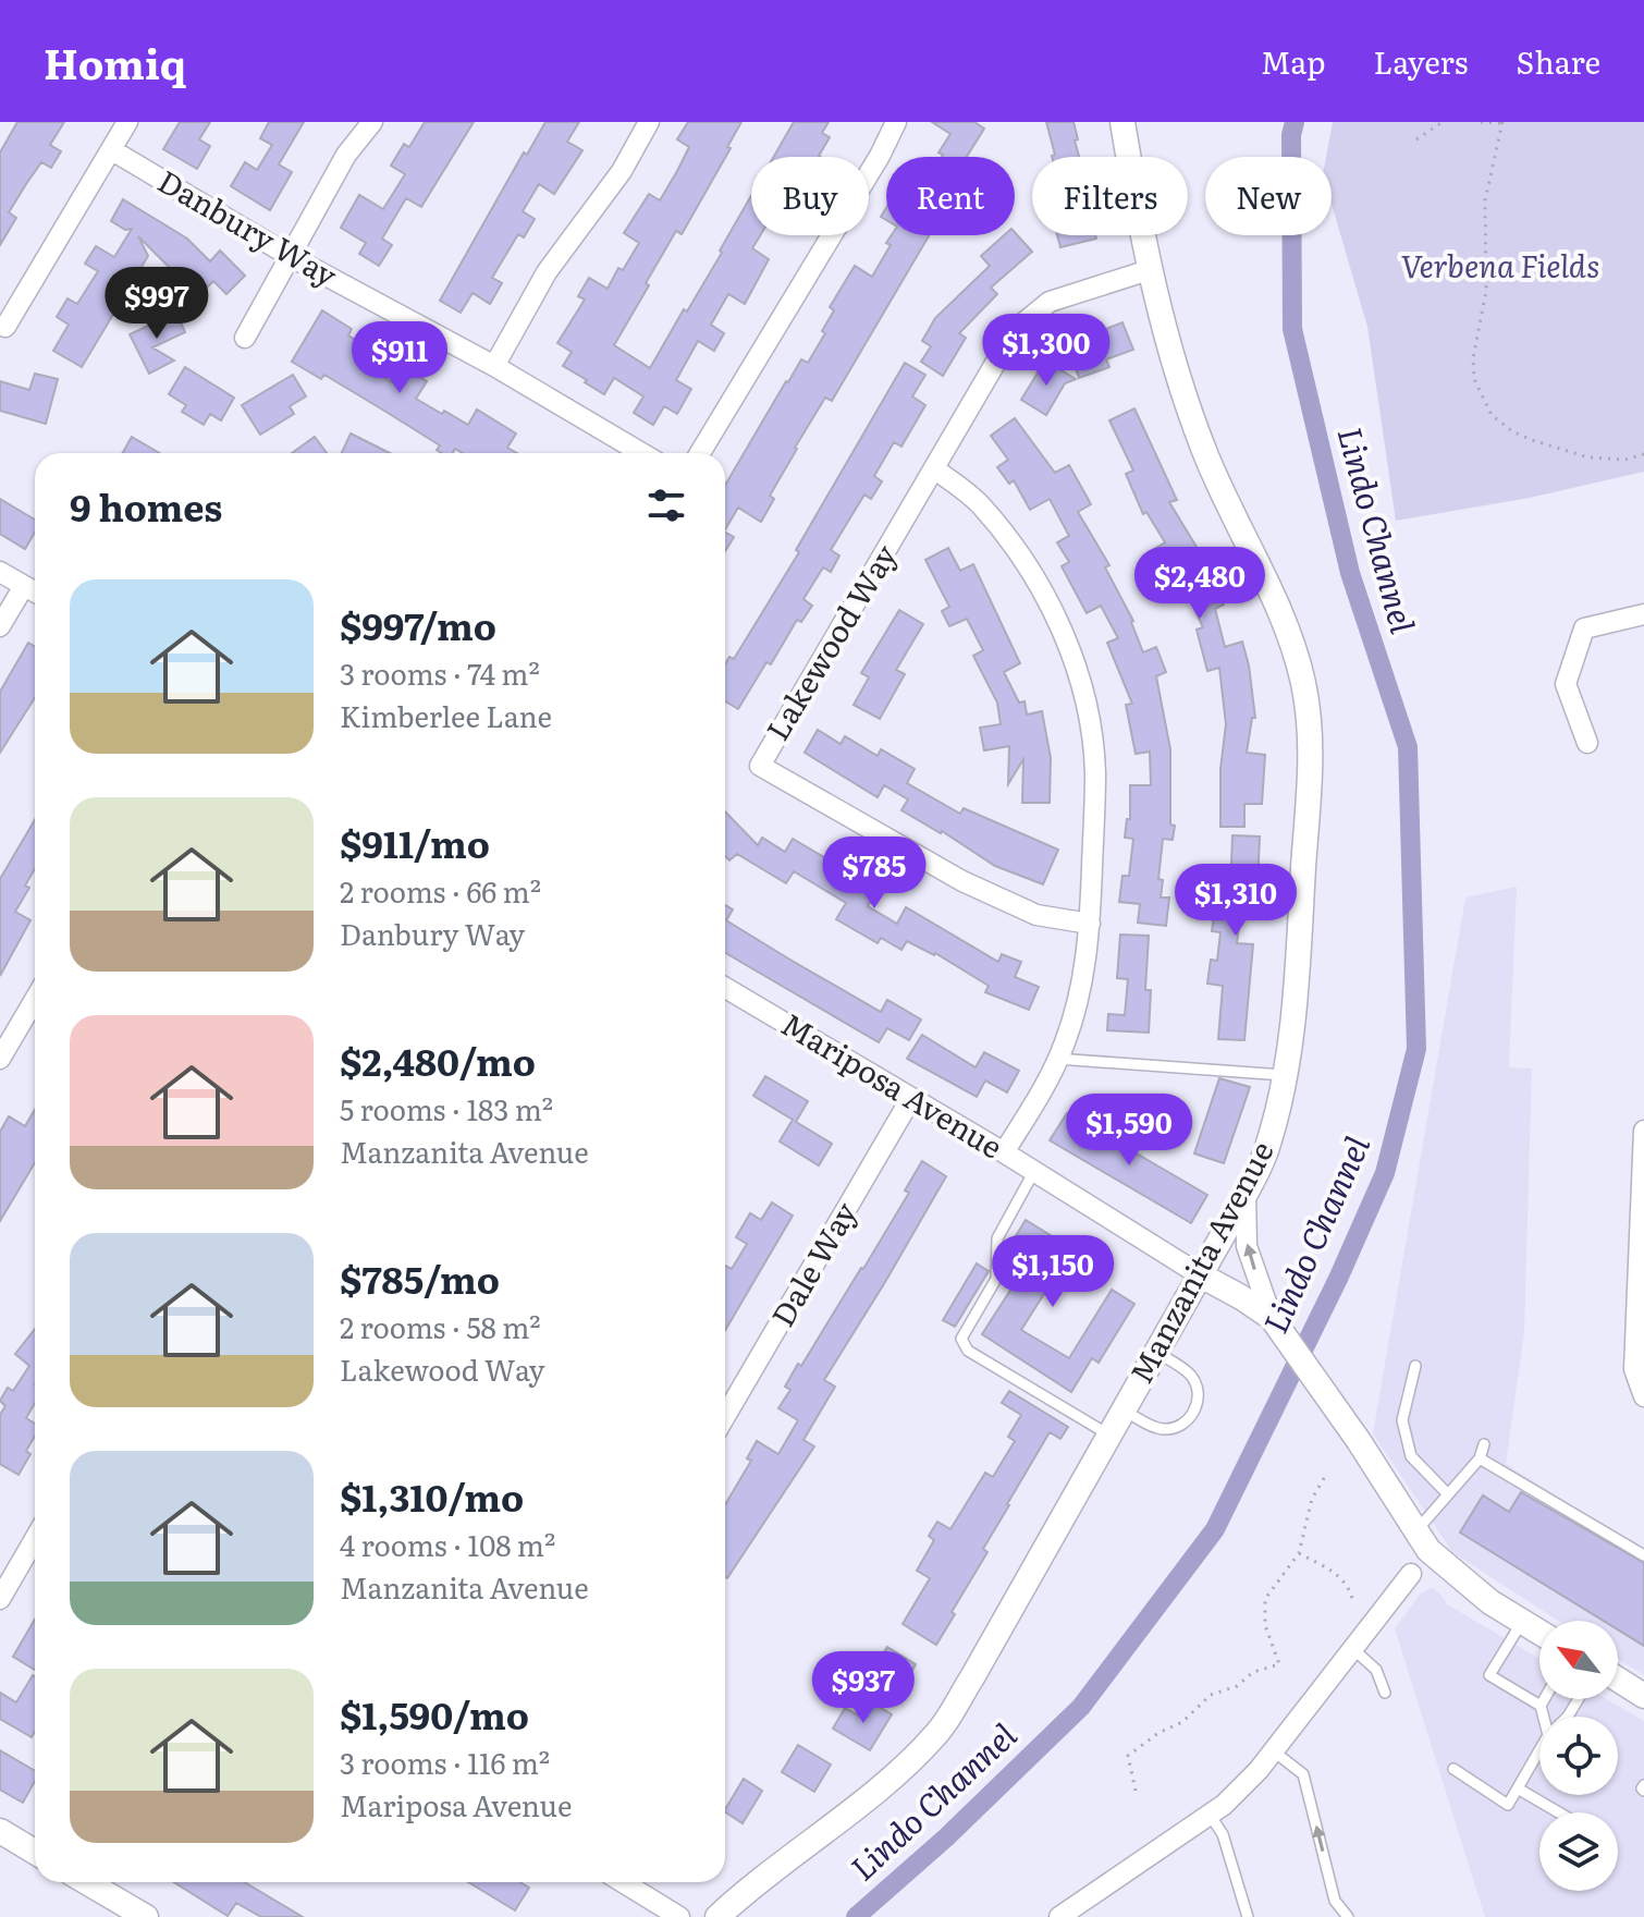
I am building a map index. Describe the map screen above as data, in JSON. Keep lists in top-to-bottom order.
{
  "streets": {
    "street": [
      "Danbury Way",
      "Lakewood Way",
      "Mariposa Avenue",
      "Manzanita Avenue",
      "Dale Way"
    ]
  },
  "crossings": [
    ["Lakewood Way", "Manzanita Avenue"],
    ["Mariposa Avenue", "Manzanita Avenue"],
    ["Mariposa Avenue", "Dale Way"]
  ],
  "water": ["Lindo Channel"],
  "parks": ["Verbena Fields"],
  "north": "top left",
  "page": {
    "header": "Homiq",
    "nav": ["Map", "Layers", "Share"],
    "chip": [
      "Buy",
      "Rent",
      "Filters",
      "New"
    ],
    "price": [
      "$997",
      "$1,300",
      "$911",
      "$2,480",
      "$785",
      "$1,310",
      "$1,590",
      "$1,150",
      "$937"
    ],
    "heading": "9 homes",
    "list": [
      {
        "name": "$997/mo",
        "note": "3 rooms · 74 m² · Kimberlee Lane"
      },
      {
        "name": "$911/mo",
        "note": "2 rooms · 66 m² · Danbury Way"
      },
      {
        "name": "$2,480/mo",
        "note": "5 rooms · 183 m² · Manzanita Avenue"
      },
      {
        "name": "$785/mo",
        "note": "2 rooms · 58 m² · Lakewood Way"
      },
      {
        "name": "$1,310/mo",
        "note": "4 rooms · 108 m² · Manzanita Avenue"
      },
      {
        "name": "$1,590/mo",
        "note": "3 rooms · 116 m² · Mariposa Avenue"
      }
    ]
  }
}
